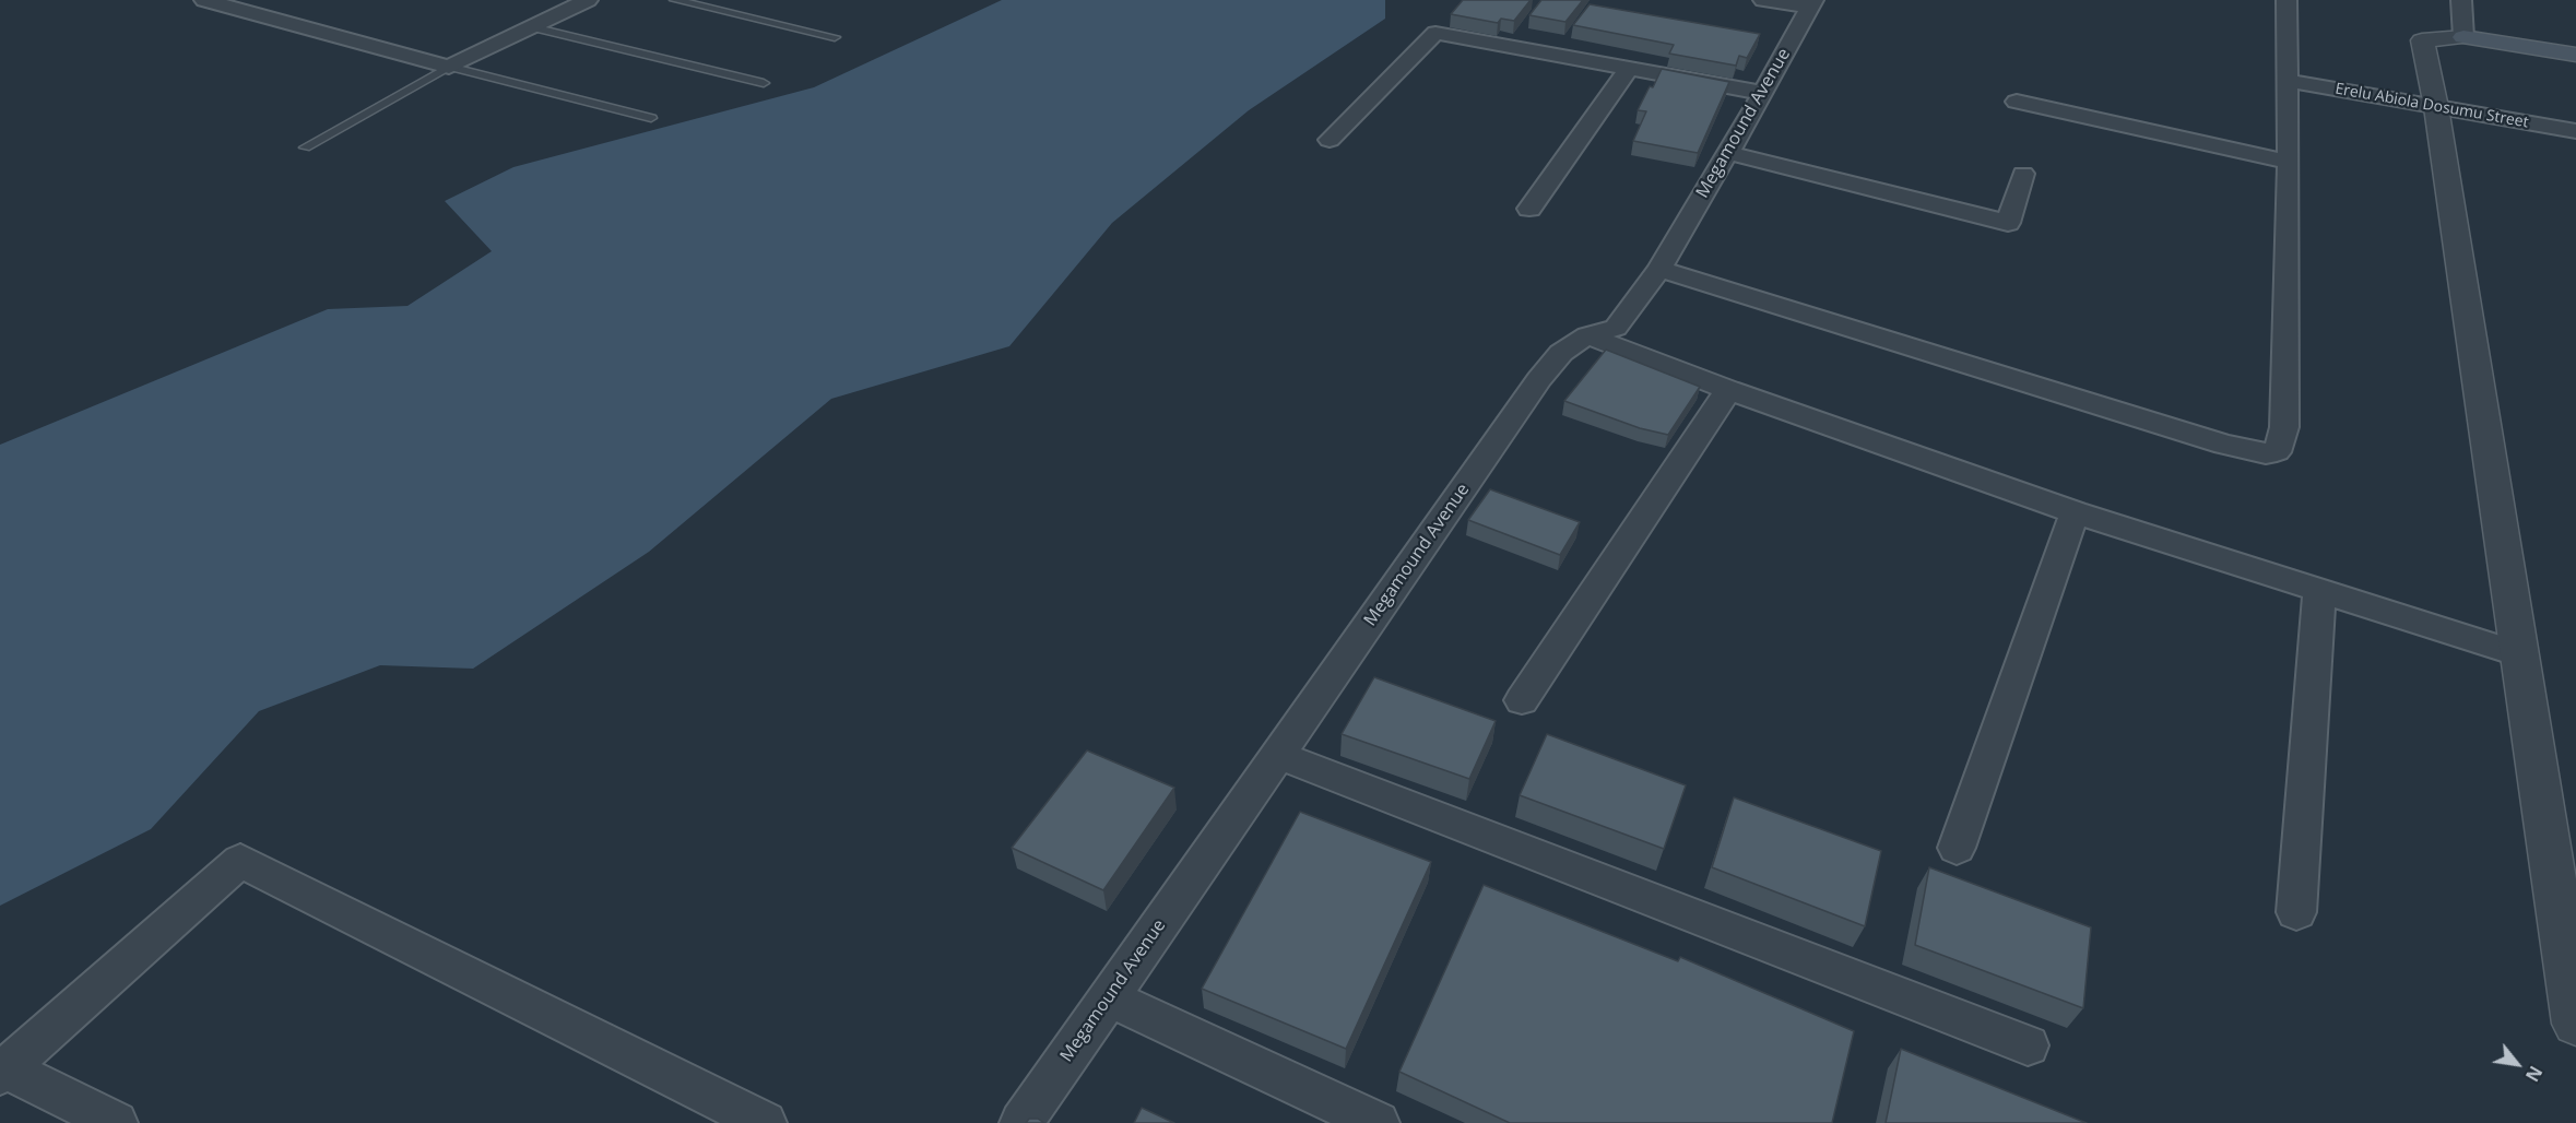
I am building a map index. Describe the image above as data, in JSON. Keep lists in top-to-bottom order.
{
  "streets": {
    "street": ["Erelu Abiola Dosumu Street", "Megamound Avenue"]
  },
  "north": "bottom right"
}
